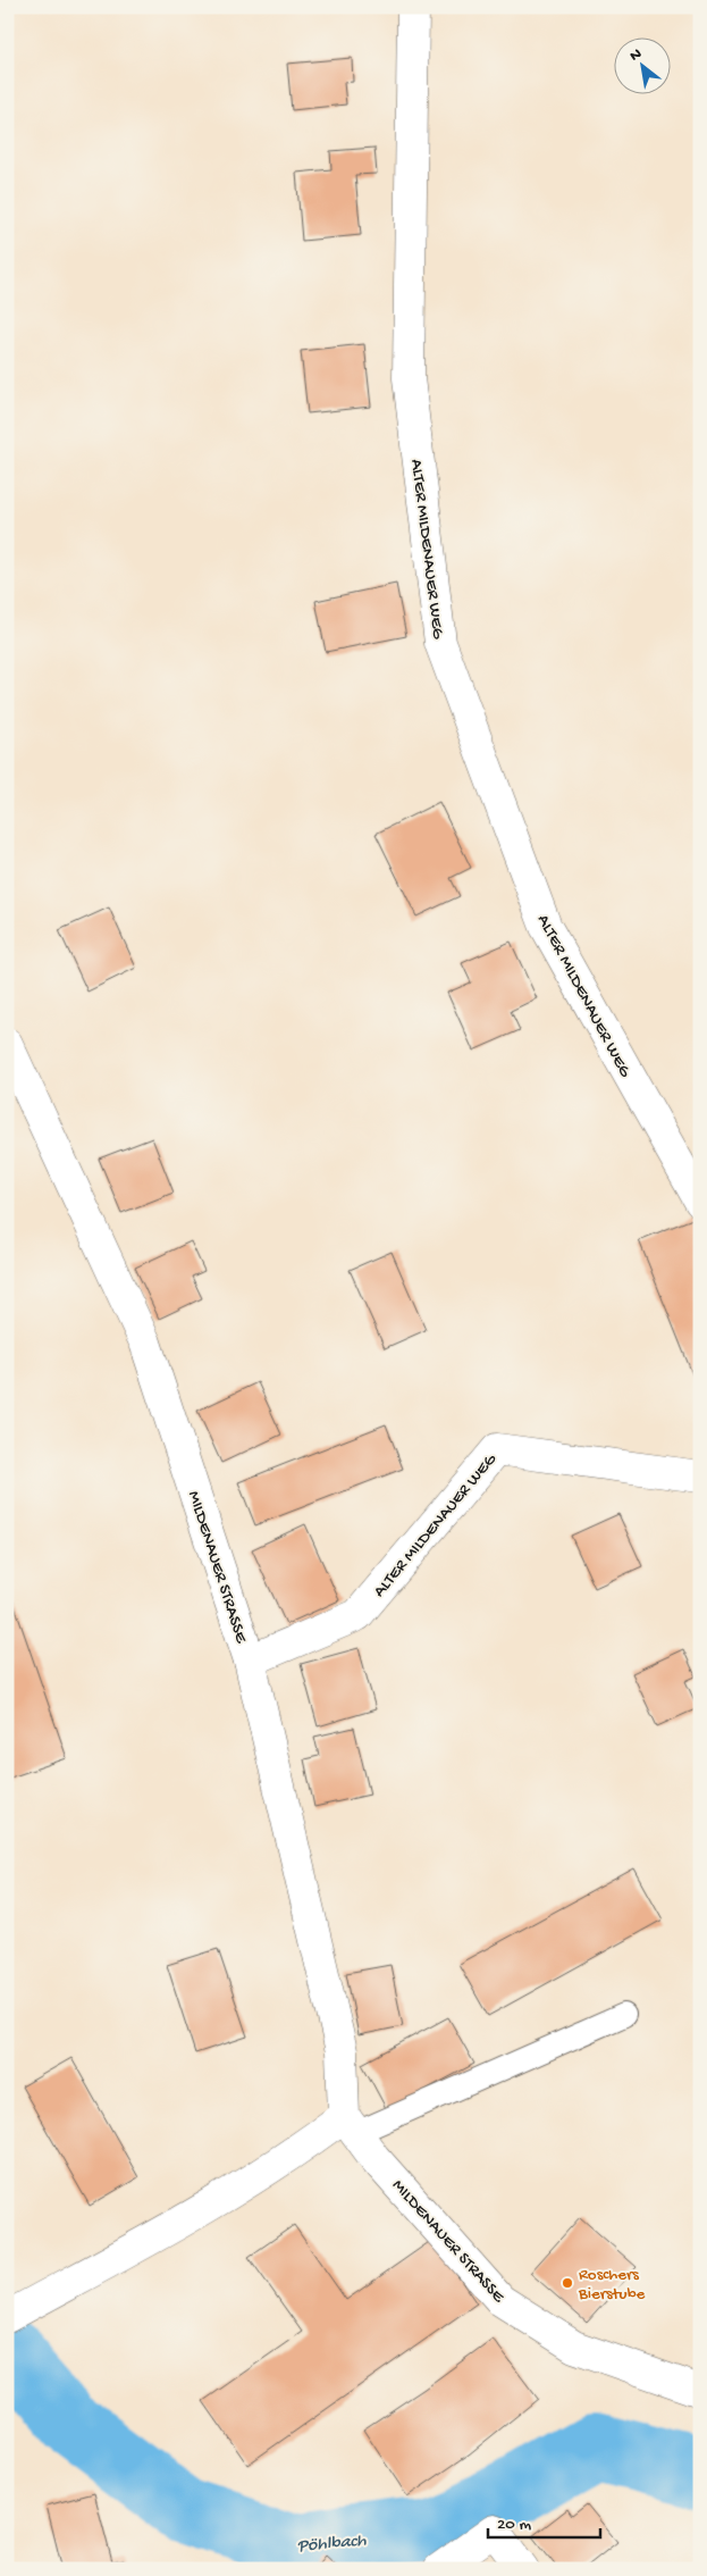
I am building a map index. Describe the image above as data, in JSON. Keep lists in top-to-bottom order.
{
  "streets": {
    "street": ["ALTER MILDENAUER WEG", "MILDENAUER STRASSE"]
  },
  "crossings": [
    ["ALTER MILDENAUER WEG", "MILDENAUER STRASSE"]
  ],
  "water": ["Pöhlbach"],
  "places": ["Roschers Bierstube"],
  "scale_bar": "20 m",
  "north": "top left"
}
